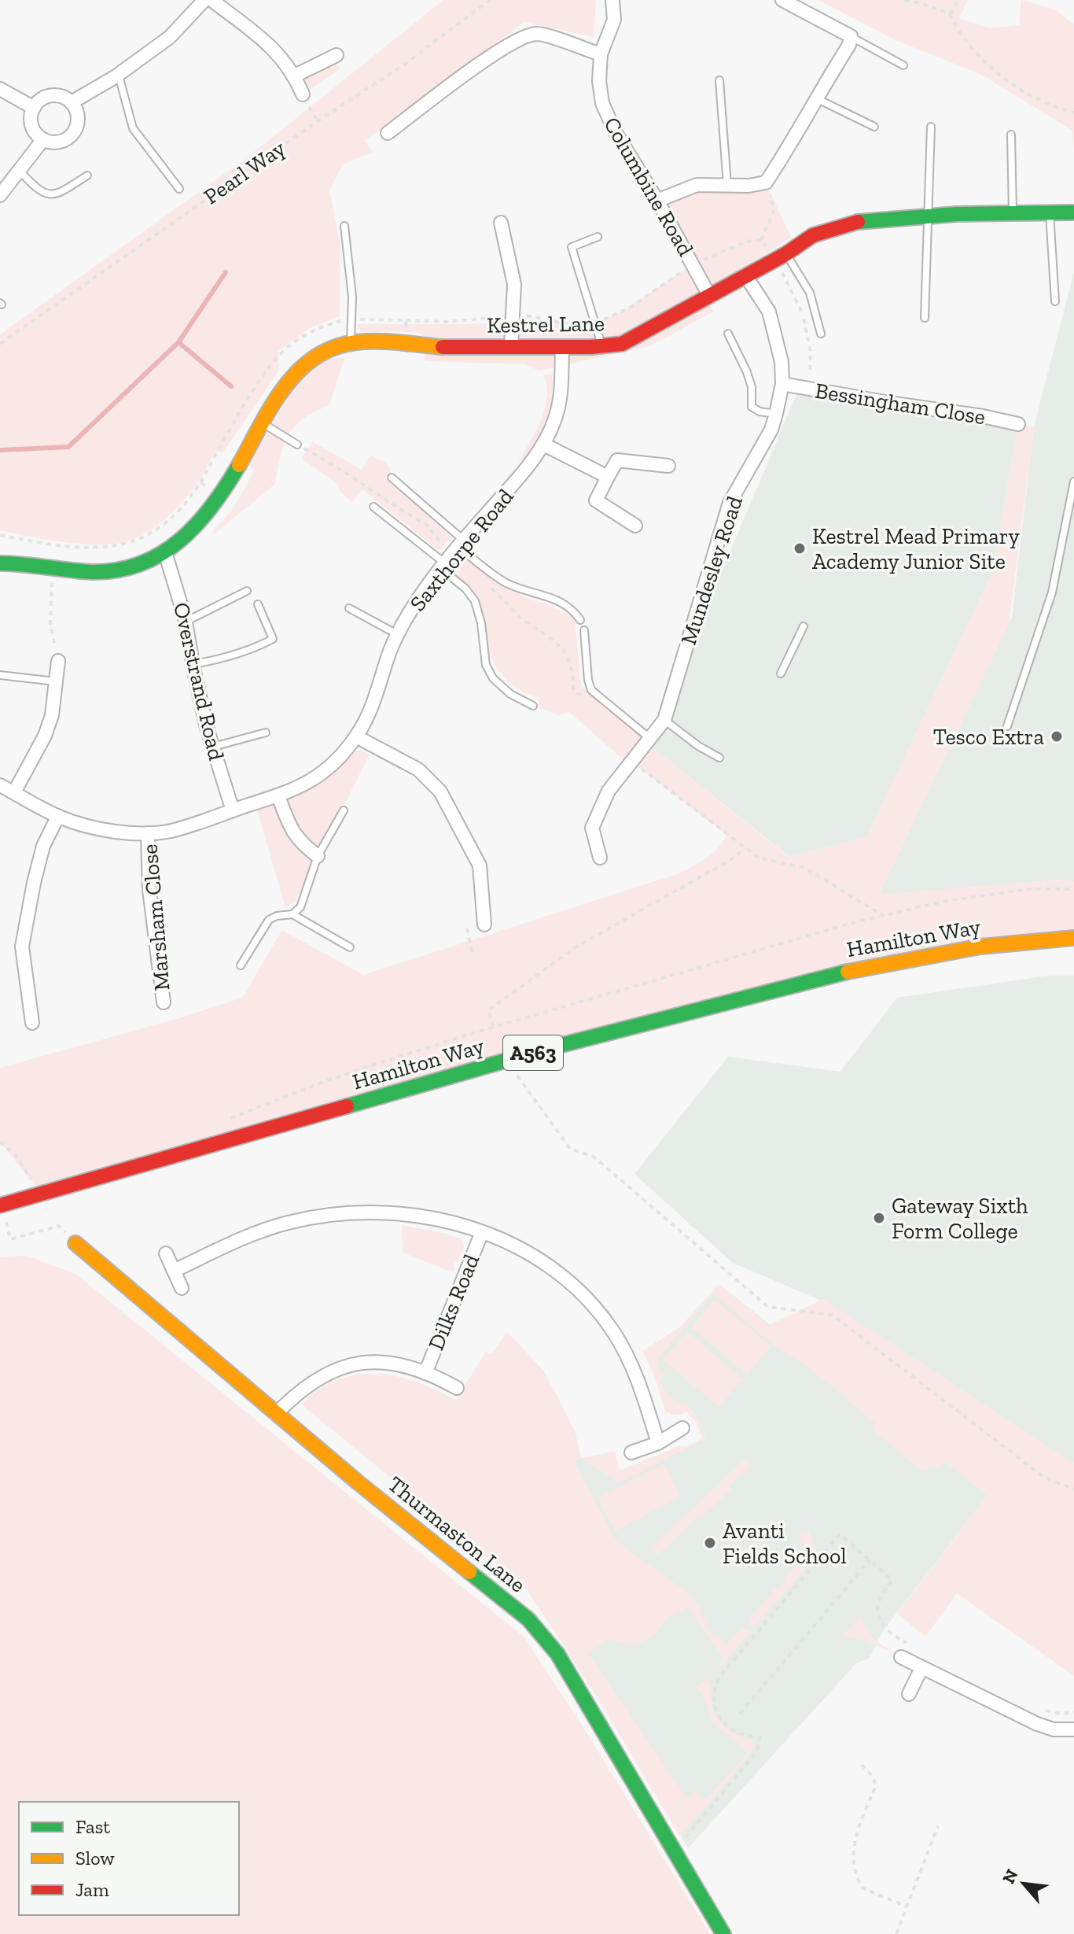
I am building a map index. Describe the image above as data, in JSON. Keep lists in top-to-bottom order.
{
  "streets": {
    "main road": [
      "Kestrel Lane",
      "Hamilton Way",
      "A563",
      "Thurmaston Lane"
    ],
    "street": [
      "Columbine Road",
      "Bessingham Close",
      "Saxthorpe Road",
      "Mundesley Road",
      "Overstrand Road",
      "Marsham Close",
      "Dilks Road"
    ],
    "path": ["Pearl Way"]
  },
  "crossings": [
    ["Columbine Road", "Kestrel Lane"],
    ["Kestrel Lane", "Saxthorpe Road"],
    ["Kestrel Lane", "Mundesley Road"],
    ["Kestrel Lane", "Overstrand Road"],
    ["Bessingham Close", "Mundesley Road"],
    ["Saxthorpe Road", "Overstrand Road"],
    ["Saxthorpe Road", "Marsham Close"]
  ],
  "places": [
    "Kestrel Mead Primary Academy Junior Site",
    "Tesco Extra",
    "Gateway Sixth Form College",
    "Avanti Fields School"
  ],
  "legend": ["Fast", "Slow", "Jam"],
  "north": "top left"
}
